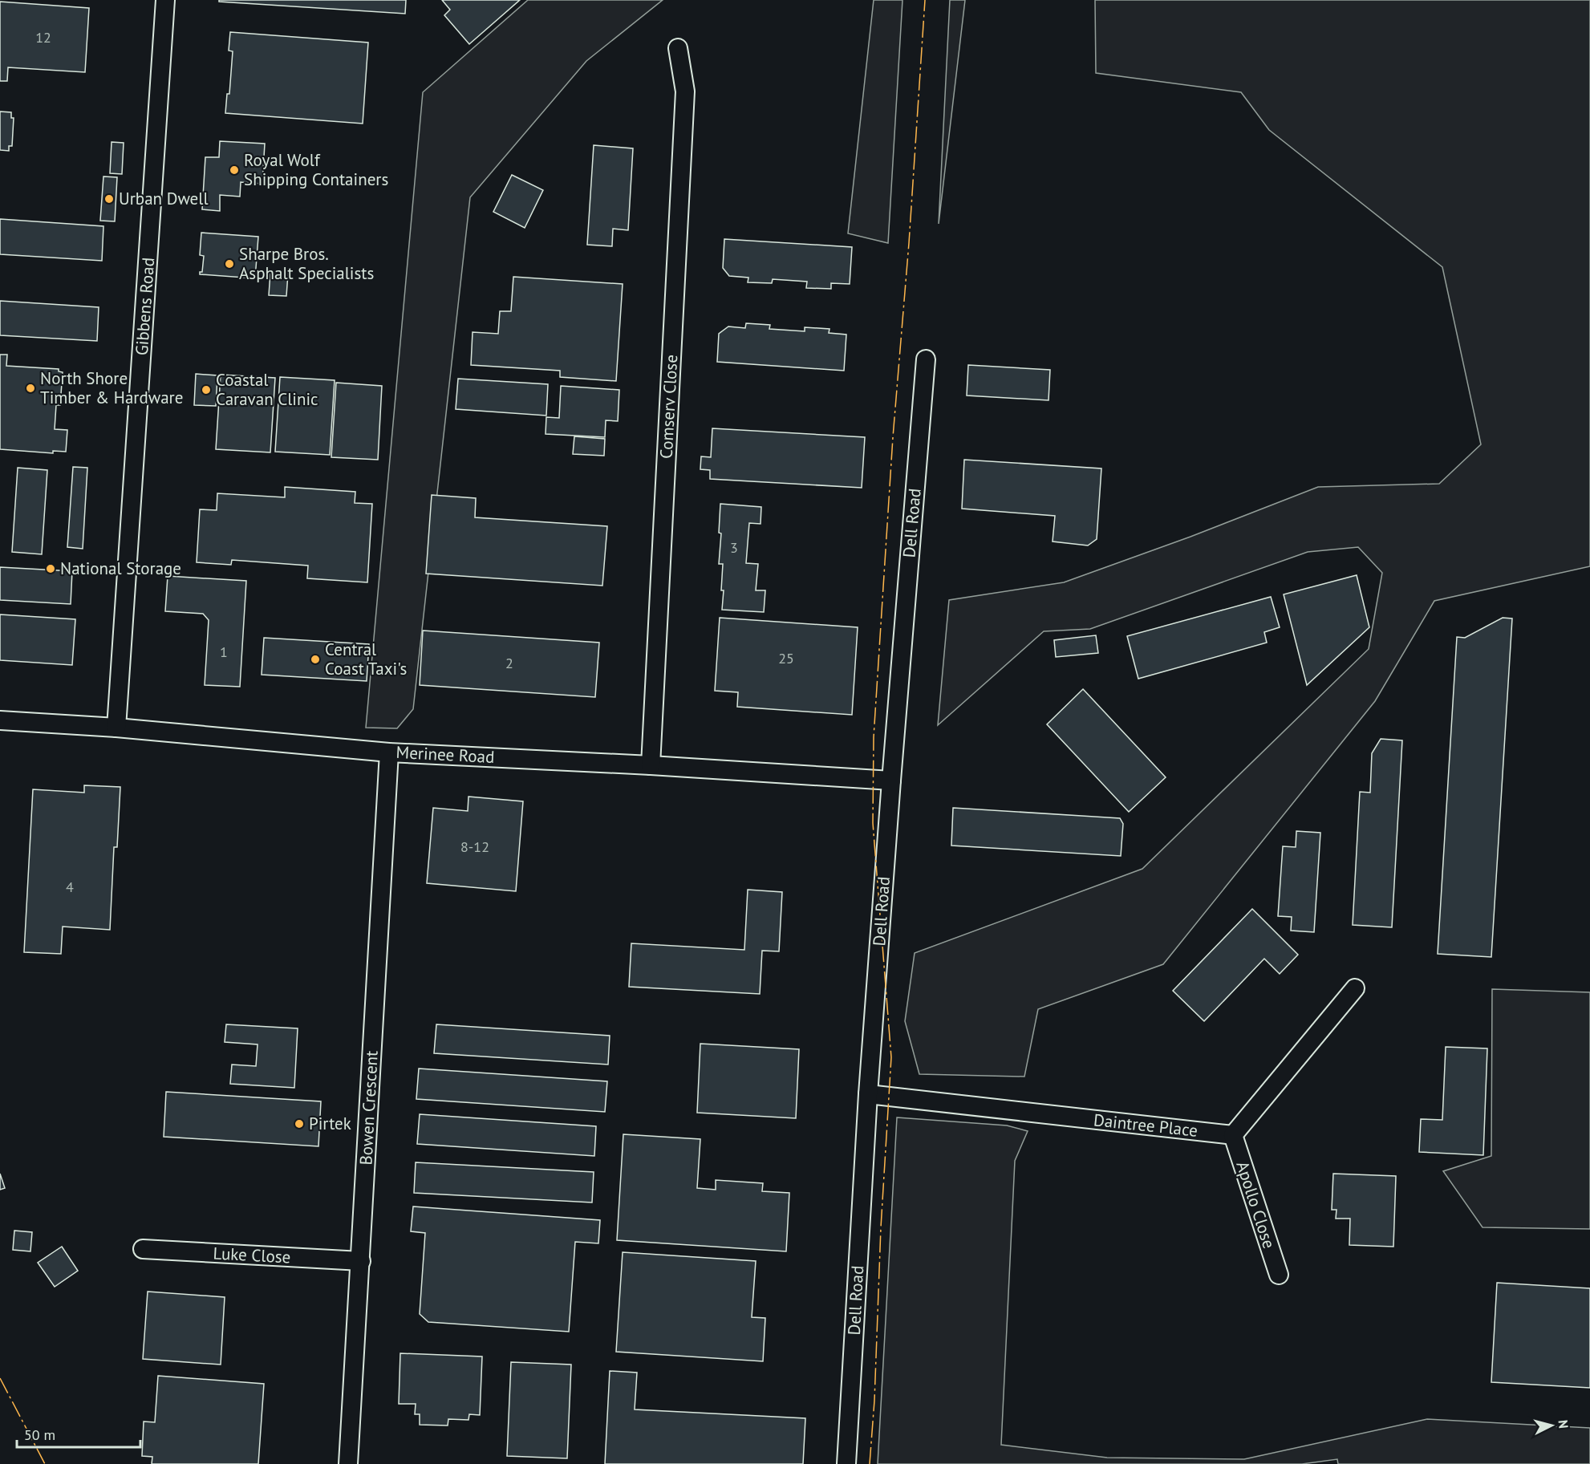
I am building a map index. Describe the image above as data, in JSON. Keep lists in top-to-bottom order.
{
  "streets": {
    "street": [
      "Gibbens Road",
      "Comserv Close",
      "Dell Road",
      "Merinee Road",
      "Bowen Crescent",
      "Daintree Place",
      "Apollo Close",
      "Luke Close"
    ]
  },
  "crossings": [
    ["Gibbens Road", "Merinee Road"],
    ["Comserv Close", "Merinee Road"],
    ["Dell Road", "Merinee Road"],
    ["Dell Road", "Daintree Place"],
    ["Merinee Road", "Bowen Crescent"],
    ["Bowen Crescent", "Luke Close"],
    ["Daintree Place", "Apollo Close"]
  ],
  "places": [
    "Royal Wolf Shipping Containers",
    "Urban Dwell",
    "Sharpe Bros. Asphalt Specialists",
    "North Shore Timber & Hardware",
    "Coastal Caravan Clinic",
    "National Storage",
    "Central Coast Taxi's",
    "Pirtek"
  ],
  "house_numbers": [
    "12",
    "3",
    "1",
    "25",
    "2",
    "8-12",
    "4"
  ],
  "scale_bar": "50 m",
  "north": "right"
}
